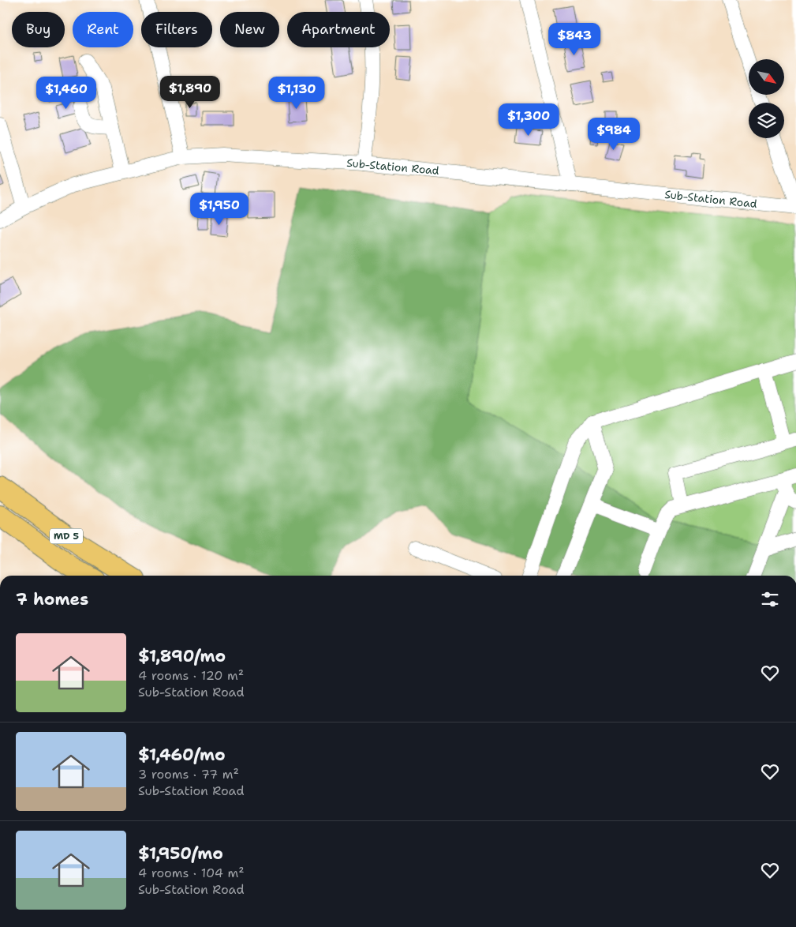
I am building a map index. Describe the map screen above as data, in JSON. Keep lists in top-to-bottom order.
{
  "streets": {
    "highway": ["MD 5"],
    "street": ["Sub-Station Road"]
  },
  "north": "bottom right",
  "page": {
    "chip": [
      "Buy",
      "Rent",
      "Filters",
      "New",
      "Apartment"
    ],
    "price": [
      "$843",
      "$1,890",
      "$1,460",
      "$1,130",
      "$1,300",
      "$984",
      "$1,950"
    ],
    "heading": "7 homes",
    "list": [
      {
        "name": "$1,890/mo",
        "note": "4 rooms · 120 m² · Sub-Station Road"
      },
      {
        "name": "$1,460/mo",
        "note": "3 rooms · 77 m² · Sub-Station Road"
      },
      {
        "name": "$1,950/mo",
        "note": "4 rooms · 104 m² · Sub-Station Road"
      }
    ]
  }
}
